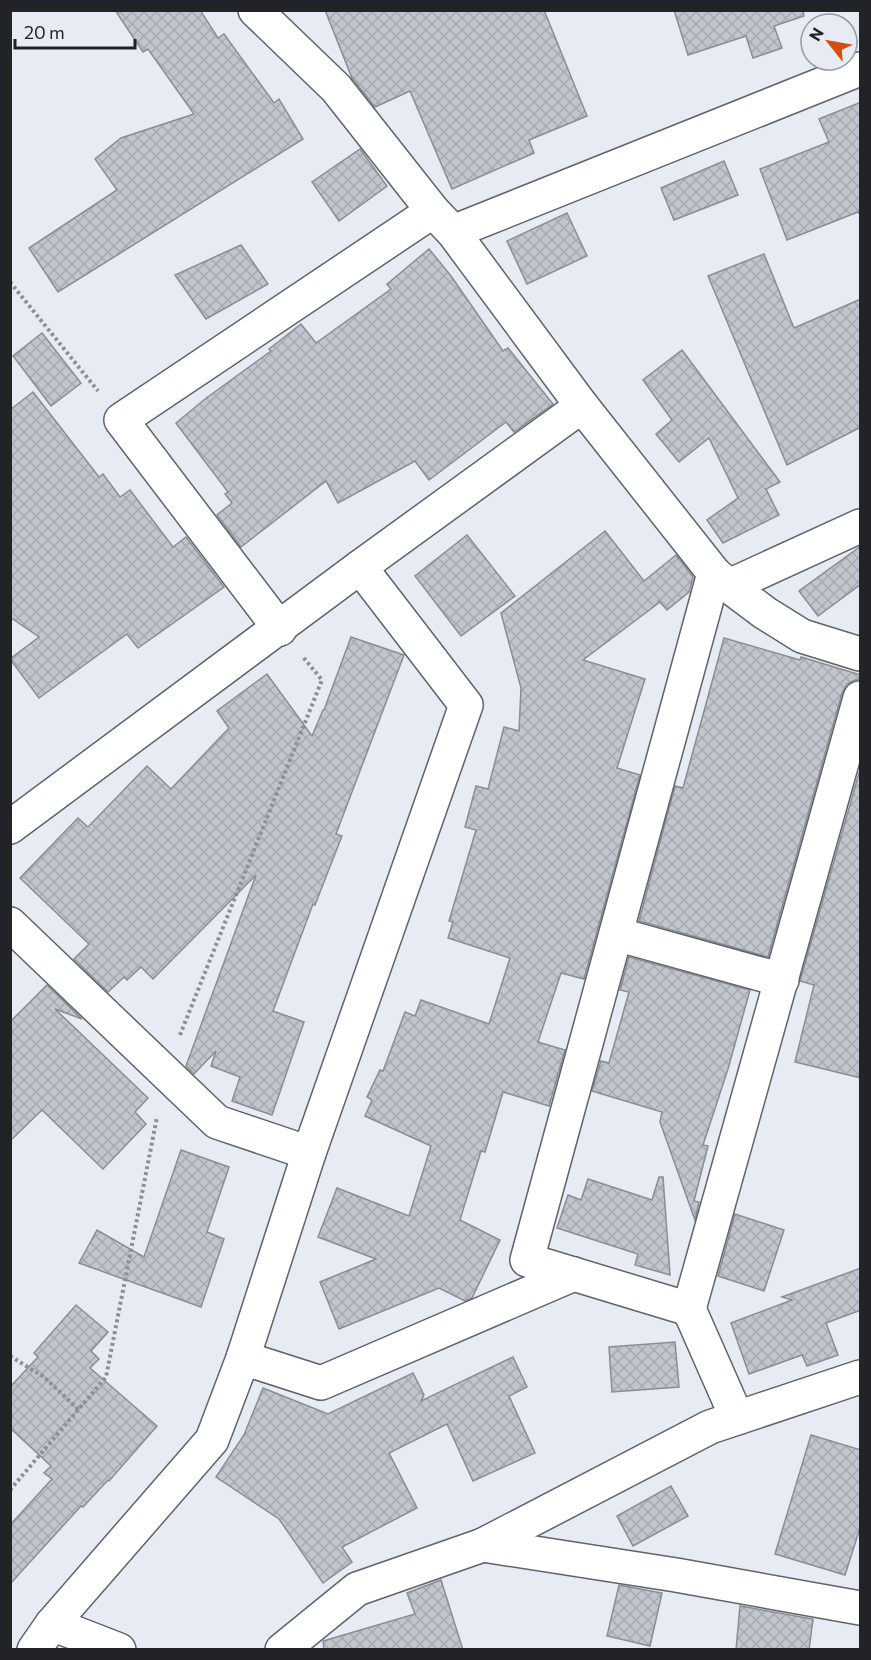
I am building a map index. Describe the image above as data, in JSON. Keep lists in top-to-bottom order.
{
  "scale_bar": "20 m",
  "north": "top left"
}
